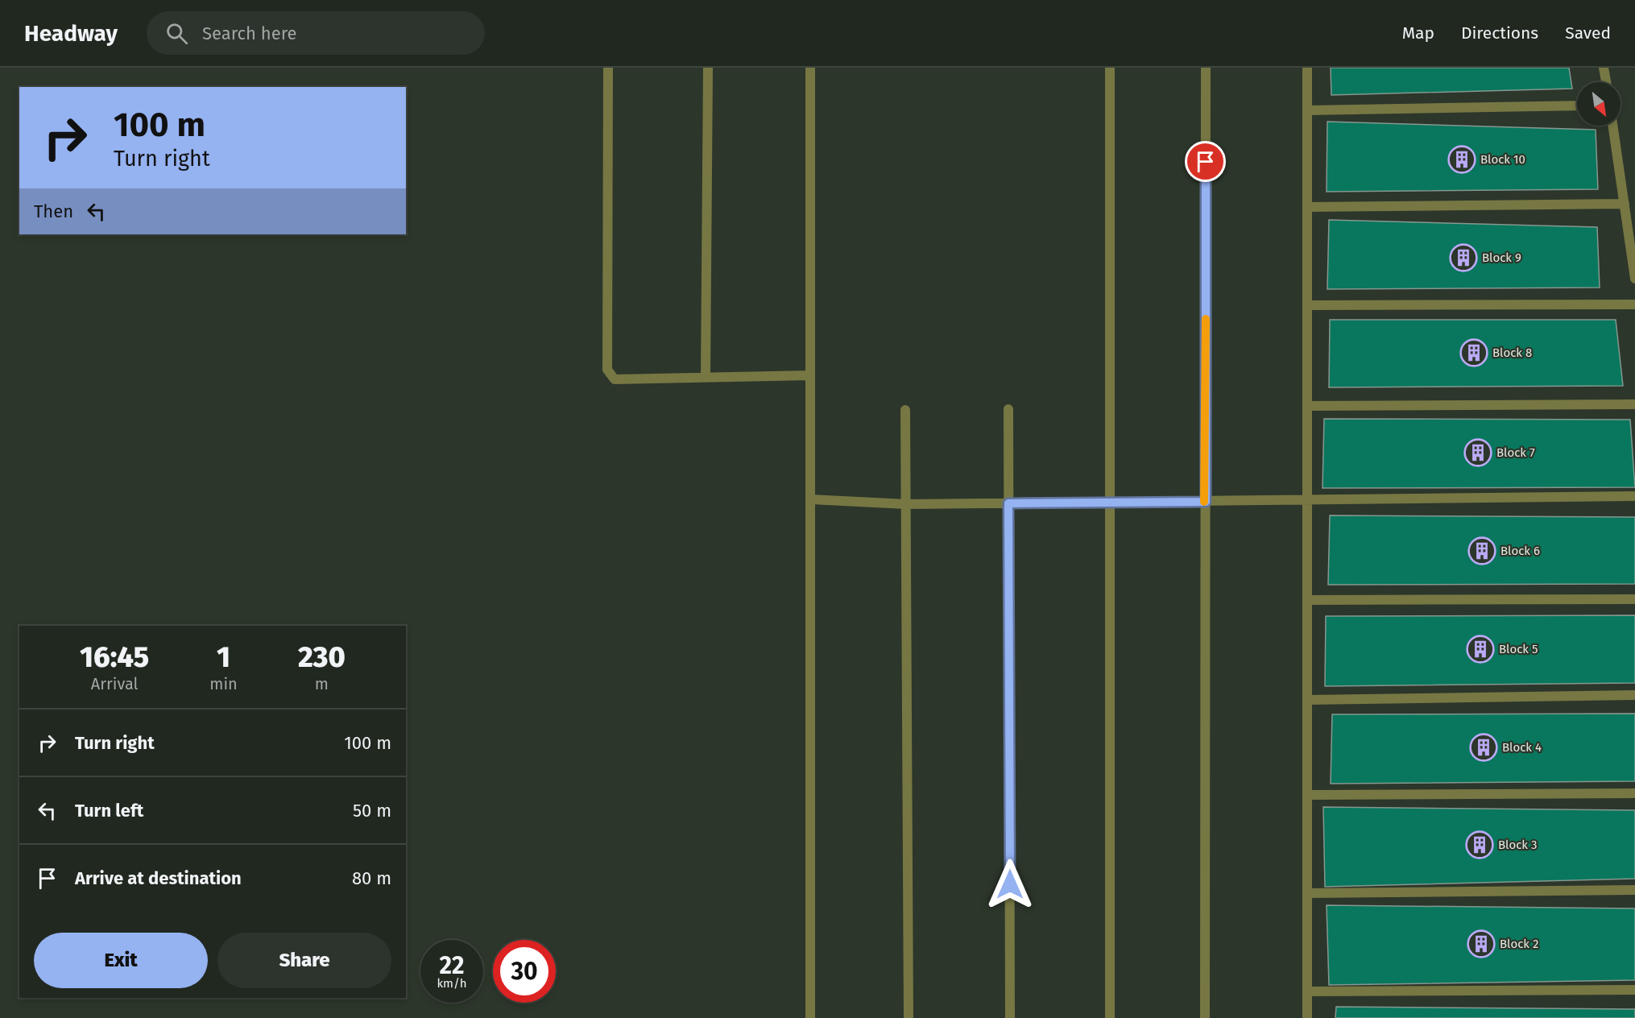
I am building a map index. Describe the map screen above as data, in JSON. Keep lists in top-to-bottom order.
{
  "places": {
    "building": [
      "Block 10",
      "Block 9",
      "Block 8",
      "Block 7",
      "Block 6",
      "Block 5",
      "Block 4",
      "Block 3",
      "Block 2"
    ]
  },
  "north": "bottom right",
  "page": {
    "header": "Headway",
    "search": "Search here",
    "nav": ["Map", "Directions", "Saved"],
    "turn": ["100 m", "Turn right"],
    "then": "Then",
    "eta": [
      "16:45",
      "Arrival",
      "1",
      "min",
      "230",
      "m"
    ],
    "list": [
      {
        "name": "Turn right",
        "value": "100 m"
      },
      {
        "name": "Turn left",
        "value": "50 m"
      },
      {
        "name": "Arrive at destination",
        "value": "80 m"
      }
    ],
    "buttons": ["Exit", "Share"],
    "speed": "22 km/h",
    "limit": "30"
  }
}
